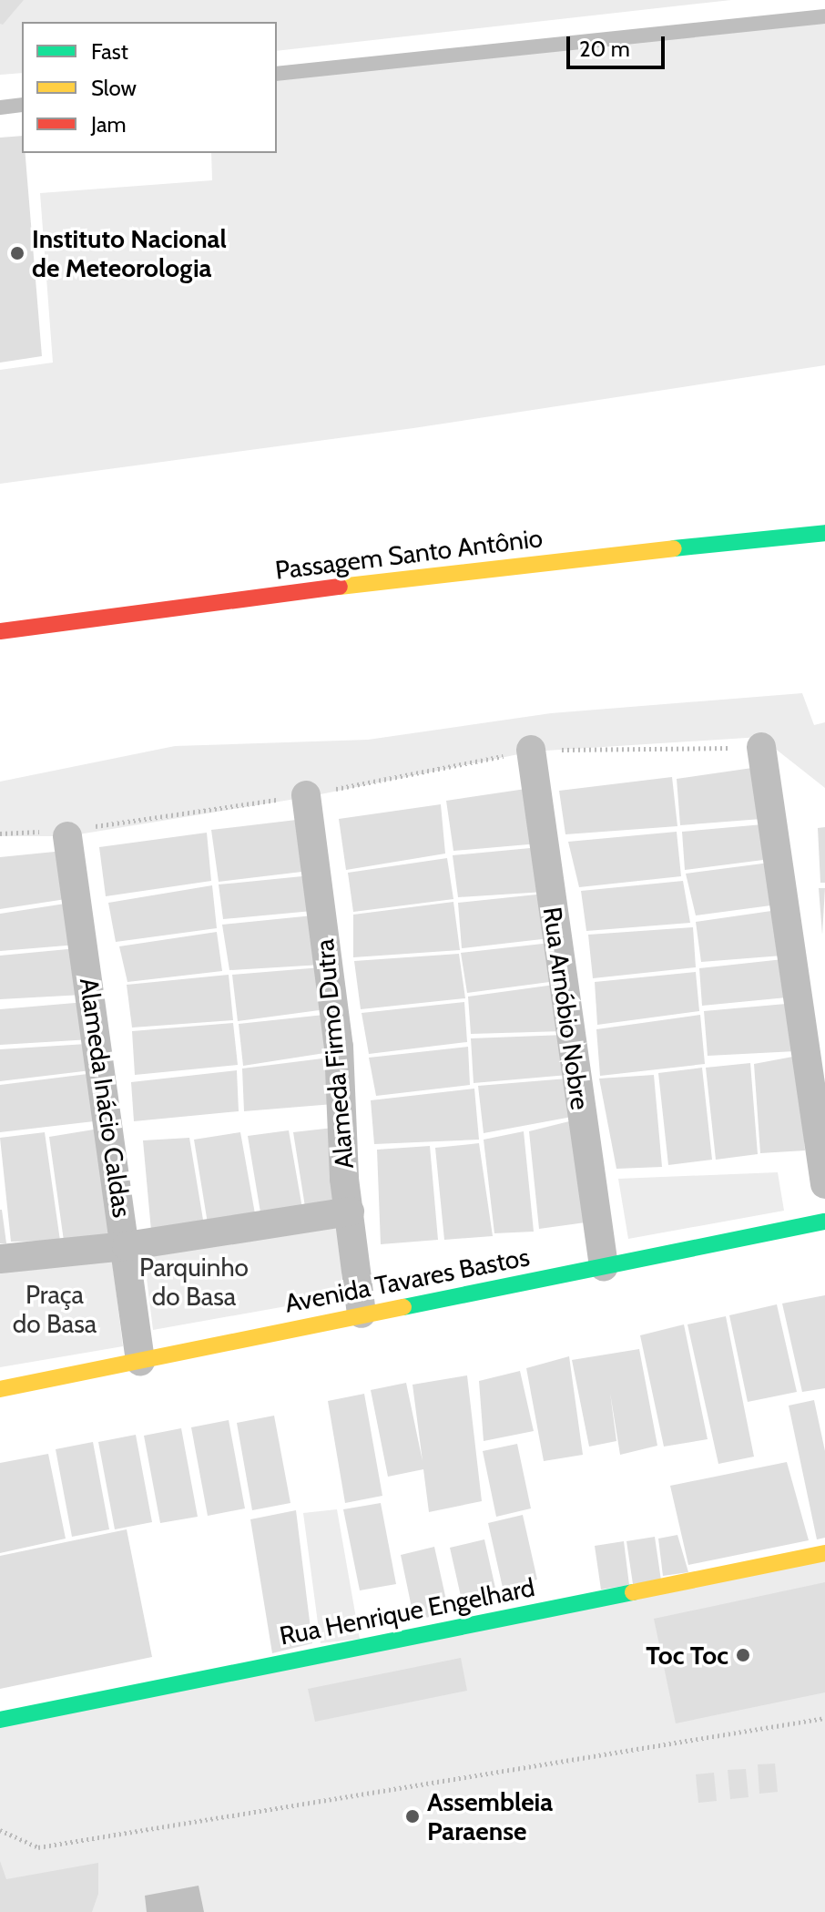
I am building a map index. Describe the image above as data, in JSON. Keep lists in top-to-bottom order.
{
  "streets": {
    "street": [
      "Passagem Santo Antônio",
      "Rua Arnóbio Nobre",
      "Alameda Firmo Dutra",
      "Alameda Inácio Caldas",
      "Avenida Tavares Bastos",
      "Rua Henrique Engelhard"
    ]
  },
  "crossings": [
    ["Rua Arnóbio Nobre", "Avenida Tavares Bastos"],
    ["Alameda Firmo Dutra", "Avenida Tavares Bastos"],
    ["Alameda Inácio Caldas", "Avenida Tavares Bastos"]
  ],
  "parks": ["Parquinho do Basa", "Praça do Basa"],
  "places": ["Instituto Nacional de Meteorologia", "Toc Toc", "Assembleia Paraense"],
  "legend": ["Fast", "Slow", "Jam"],
  "scale_bar": "20 m"
}
